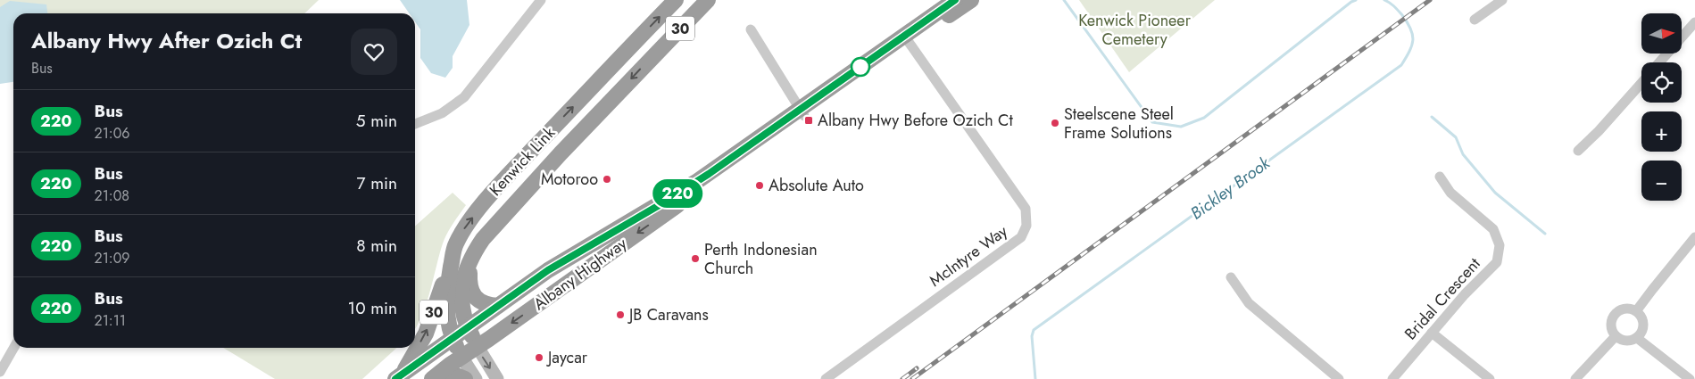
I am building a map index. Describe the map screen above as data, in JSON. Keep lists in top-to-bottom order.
{
  "streets": {
    "highway": ["30", "Kenwick Link", "Albany Highway"],
    "street": ["McIntyre Way", "Bridal Crescent"]
  },
  "crossings": [
    ["30", "Kenwick Link"],
    ["30", "Albany Highway"],
    ["Kenwick Link", "Albany Highway"],
    ["McIntyre Way", "Albany Highway"]
  ],
  "water": ["Bickley Brook"],
  "parks": ["Kenwick Pioneer Cemetery"],
  "places": {
    "transit": ["Albany Hwy Before Ozich Ct"],
    "other": [
      "Steelscene Steel Frame Solutions",
      "Motoroo",
      "Absolute Auto",
      "Perth Indonesian Church",
      "JB Caravans",
      "Jaycar"
    ]
  },
  "lines": ["bus line 220"],
  "north": "right",
  "page": {
    "on_map": "220",
    "map_buttons": ["+", "−"],
    "heading": ["Albany Hwy After Ozich Ct", "Bus"],
    "list": [
      {
        "mark": "220",
        "name": "Bus",
        "note": "21:06",
        "value": "5 min"
      },
      {
        "mark": "220",
        "name": "Bus",
        "note": "21:08",
        "value": "7 min"
      },
      {
        "mark": "220",
        "name": "Bus",
        "note": "21:09",
        "value": "8 min"
      },
      {
        "mark": "220",
        "name": "Bus",
        "note": "21:11",
        "value": "10 min"
      }
    ]
  }
}
